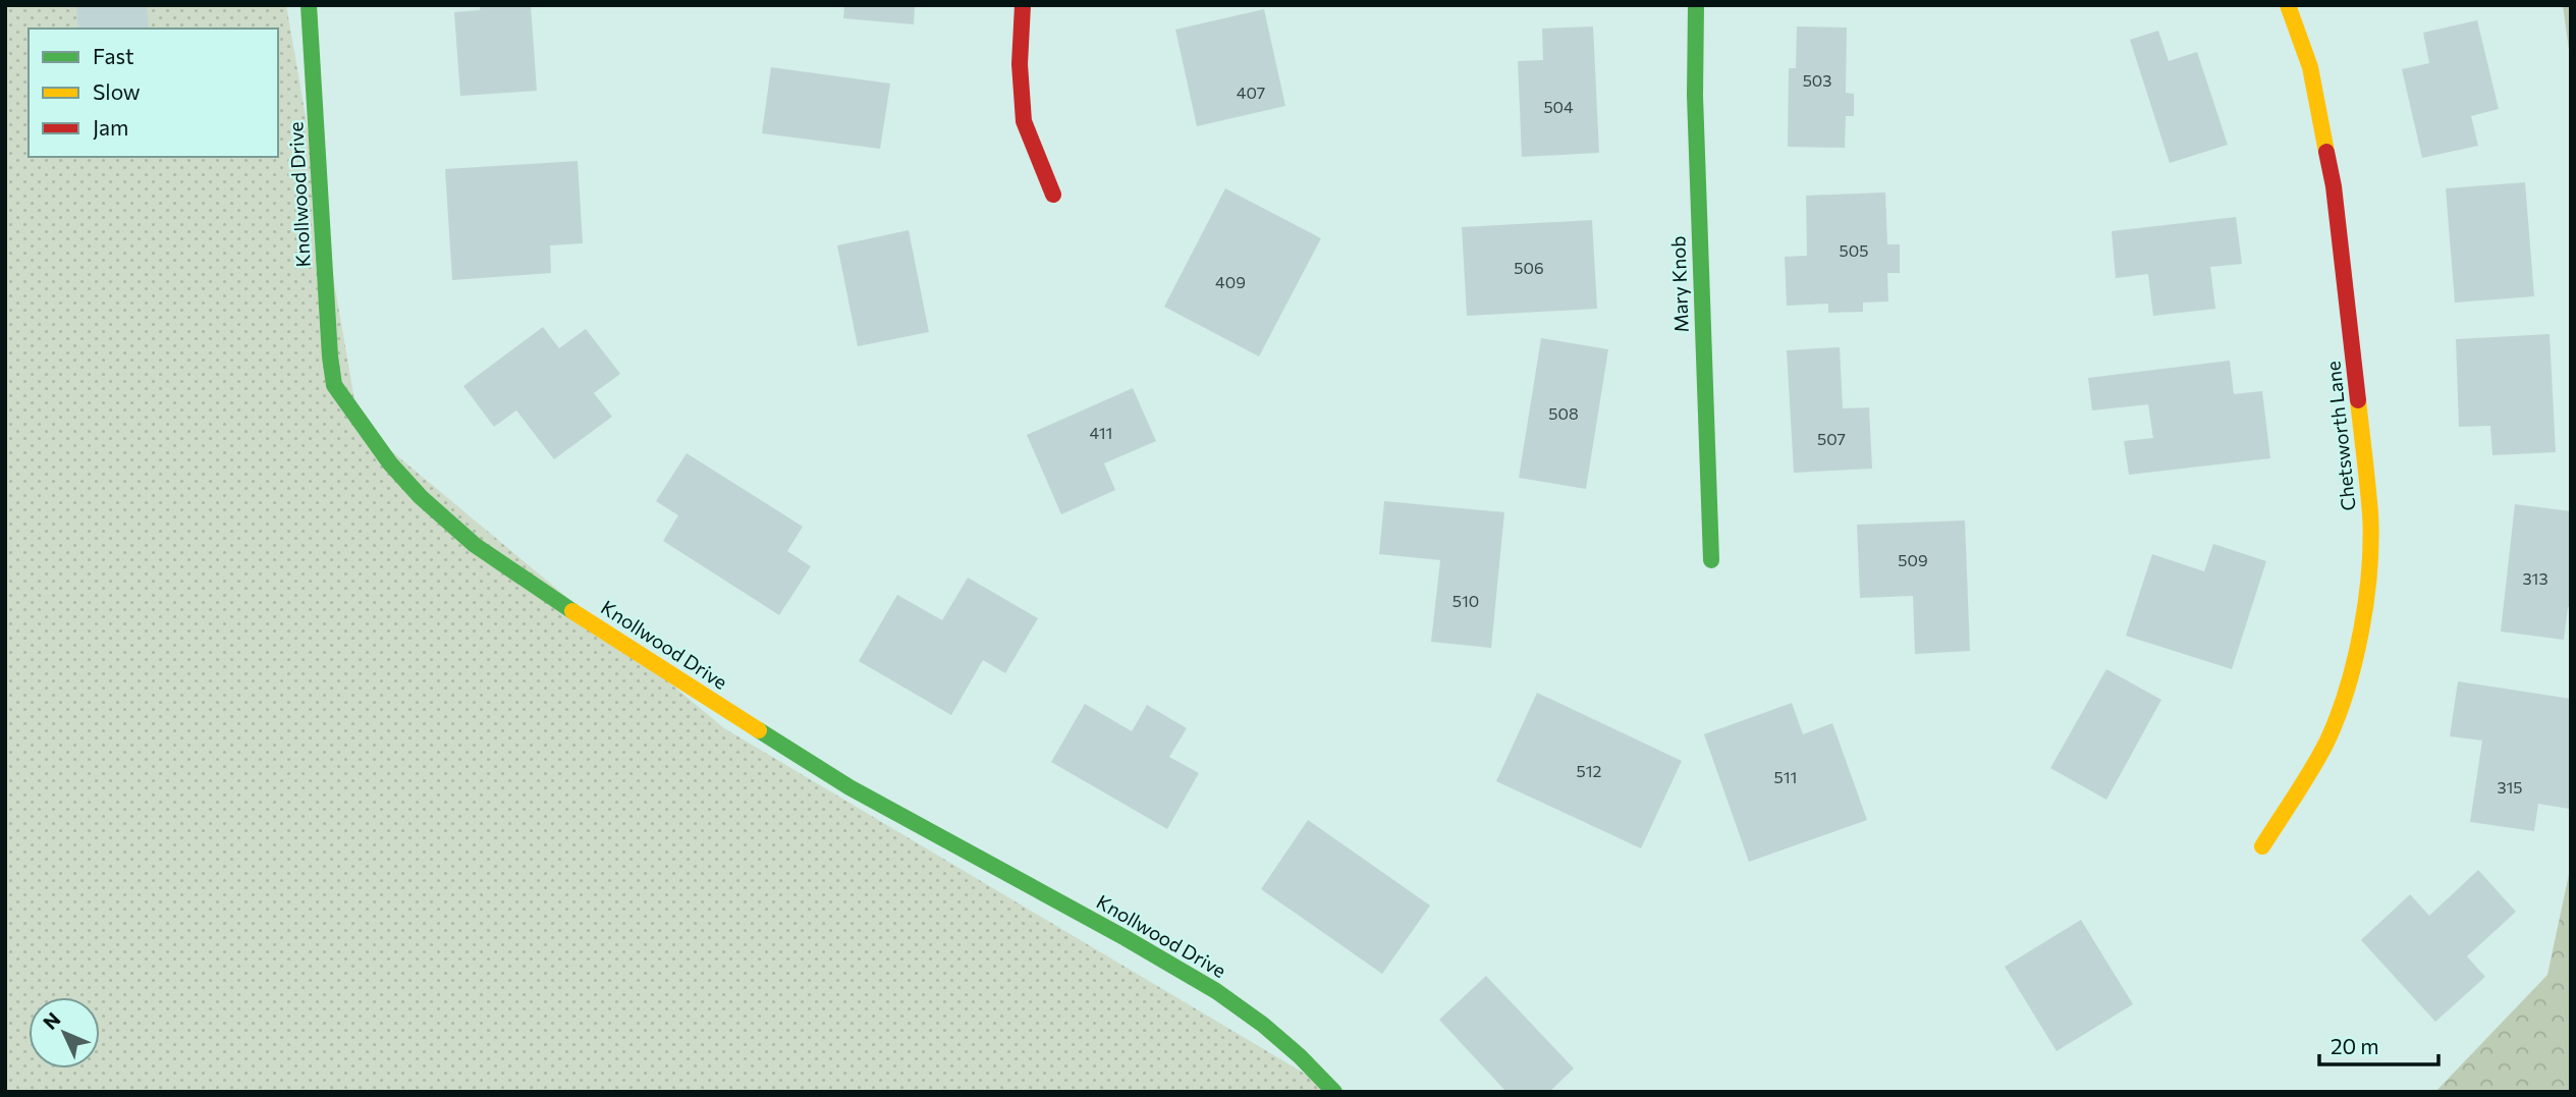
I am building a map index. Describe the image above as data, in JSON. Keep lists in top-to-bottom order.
{
  "streets": {
    "street": ["Knollwood Drive", "Mary Knob", "Chetsworth Lane"]
  },
  "house_numbers": [
    "503",
    "407",
    "504",
    "505",
    "506",
    "409",
    "508",
    "411",
    "507",
    "509",
    "313",
    "510",
    "512",
    "511",
    "315"
  ],
  "legend": ["Fast", "Slow", "Jam"],
  "scale_bar": "20 m",
  "north": "top left"
}
